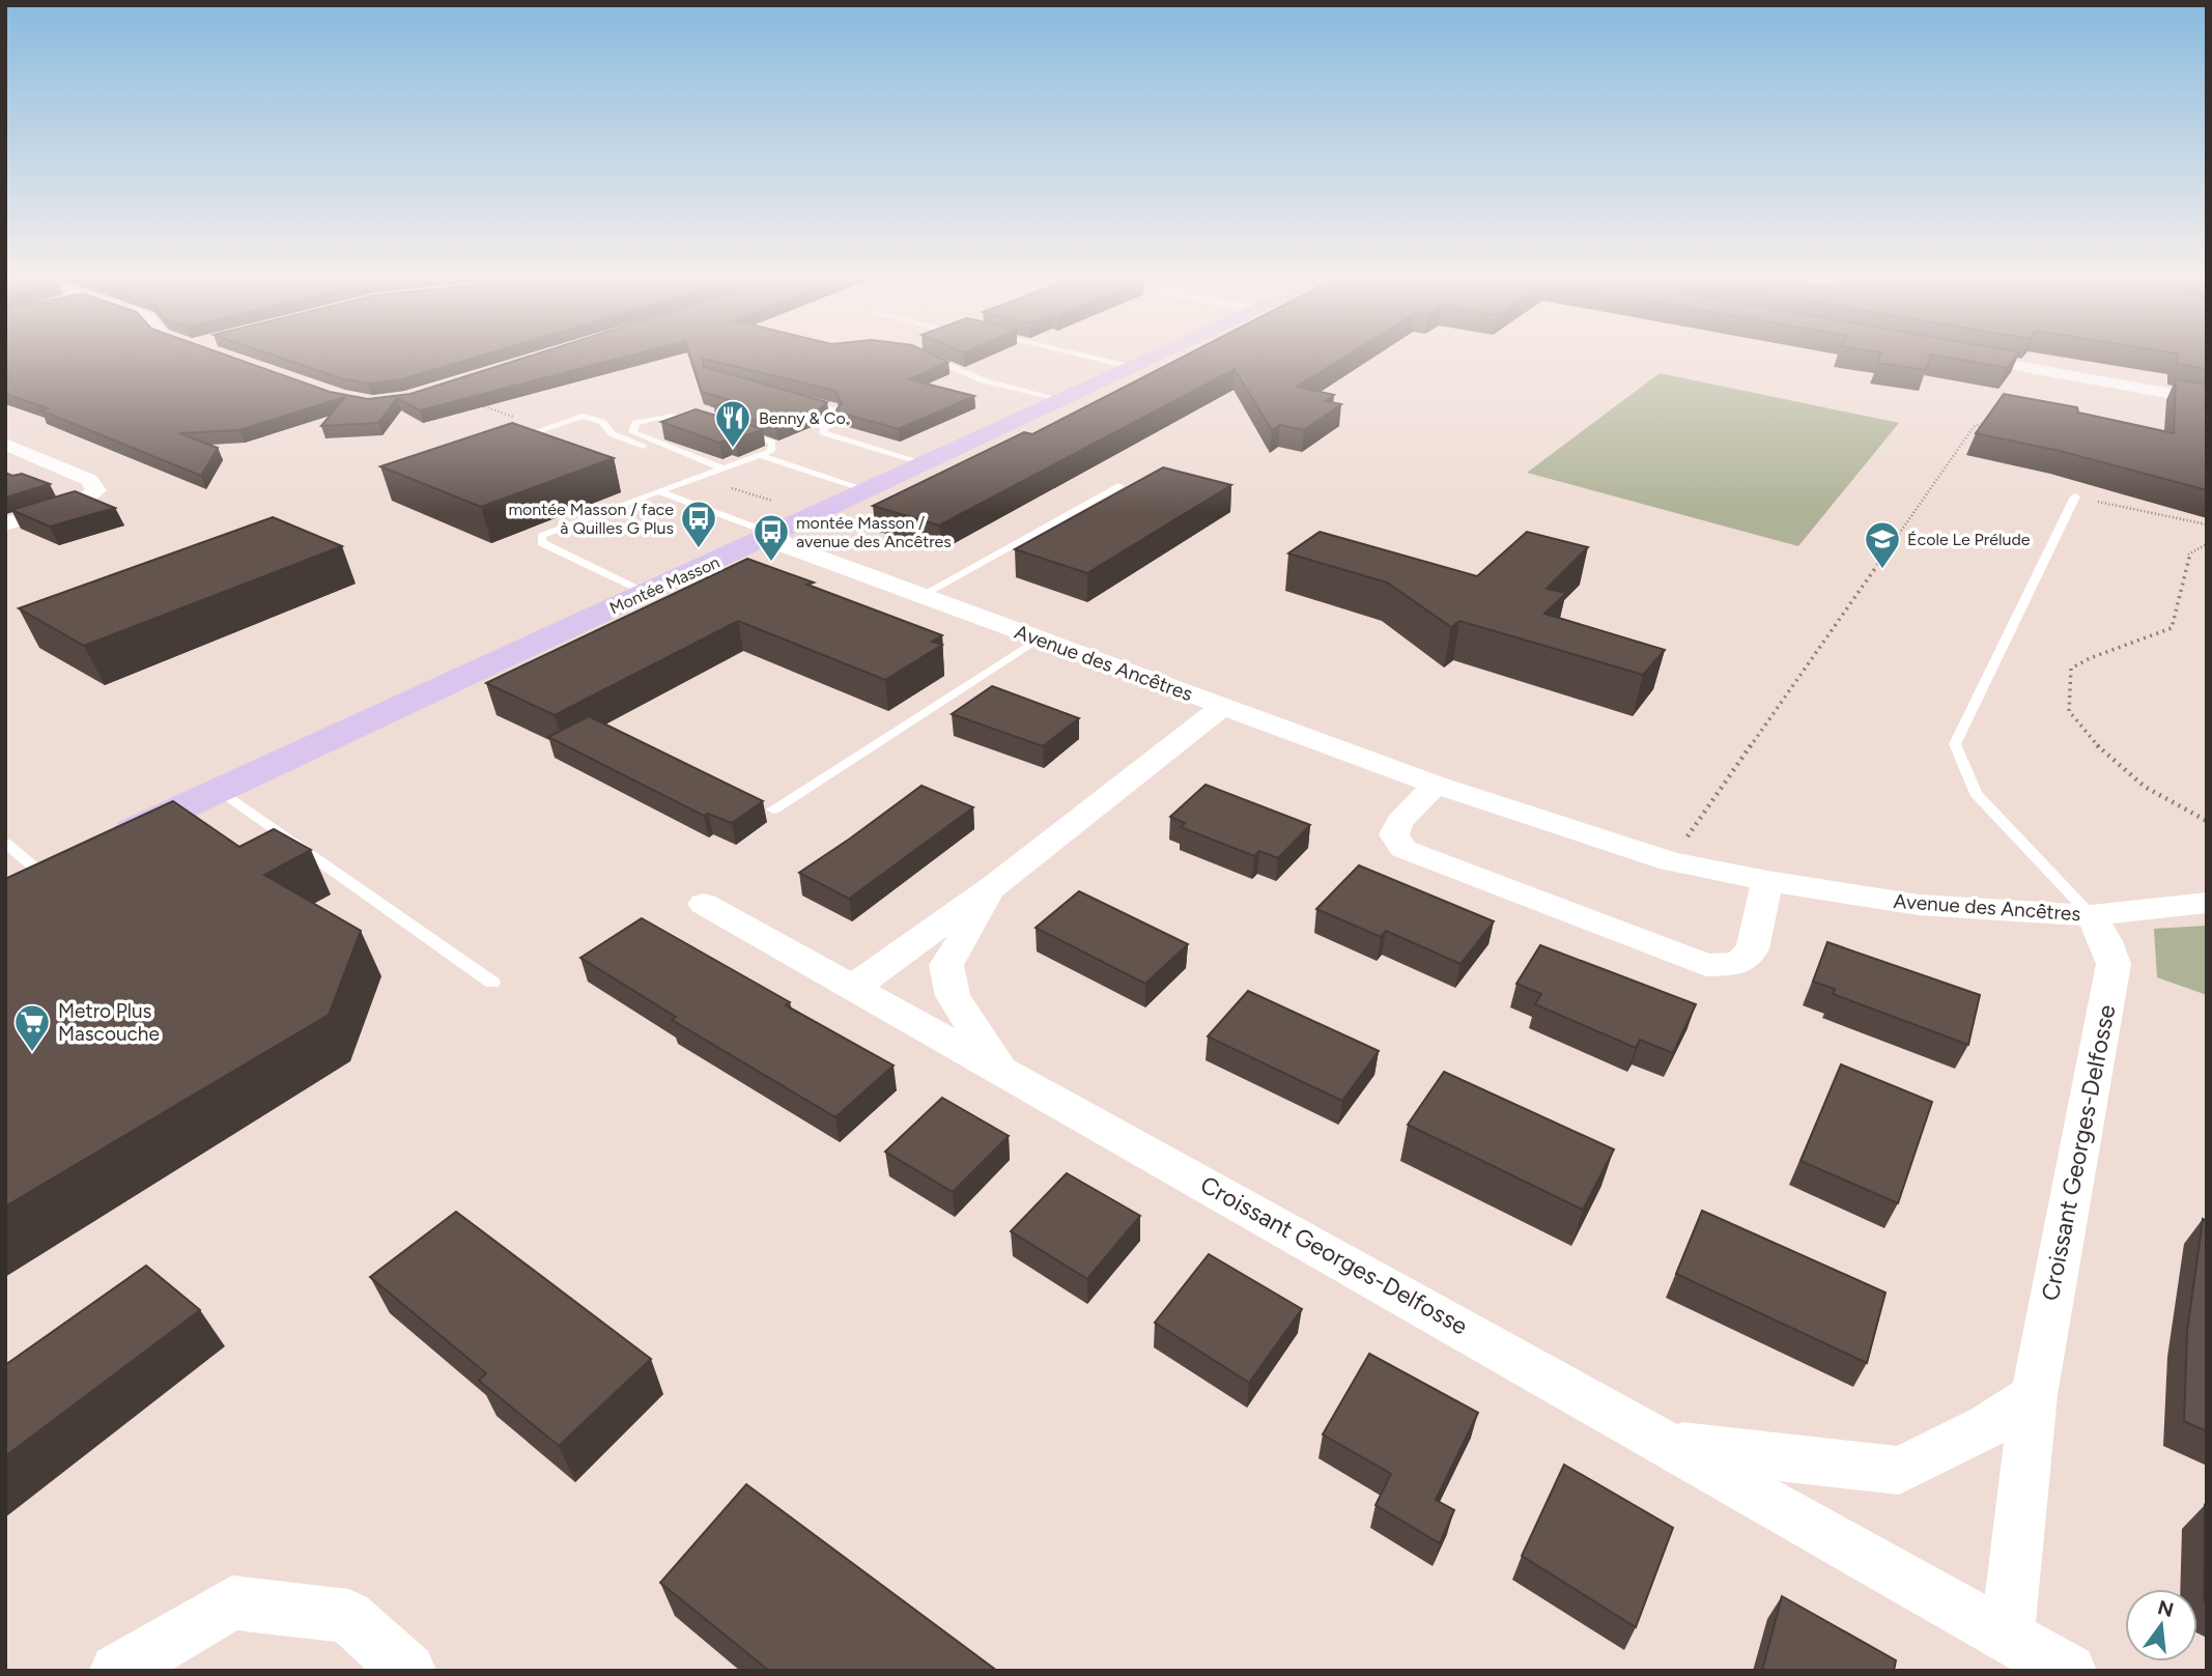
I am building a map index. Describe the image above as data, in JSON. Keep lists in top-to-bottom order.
{
  "streets": {
    "main road": ["Montée Masson"],
    "street": ["Avenue des Ancêtres", "Croissant Georges-Delfosse"]
  },
  "crossings": [
    ["Montée Masson", "Avenue des Ancêtres"],
    ["Avenue des Ancêtres", "Croissant Georges-Delfosse"]
  ],
  "places": {
    "restaurant": ["Benny & Co."],
    "bus stop": ["montée Masson / face à Quilles G Plus", "montée Masson / avenue des Ancêtres"],
    "school or university": ["École Le Prélude"],
    "supermarket": ["Metro Plus Mascouche"]
  },
  "north": "top"
}
